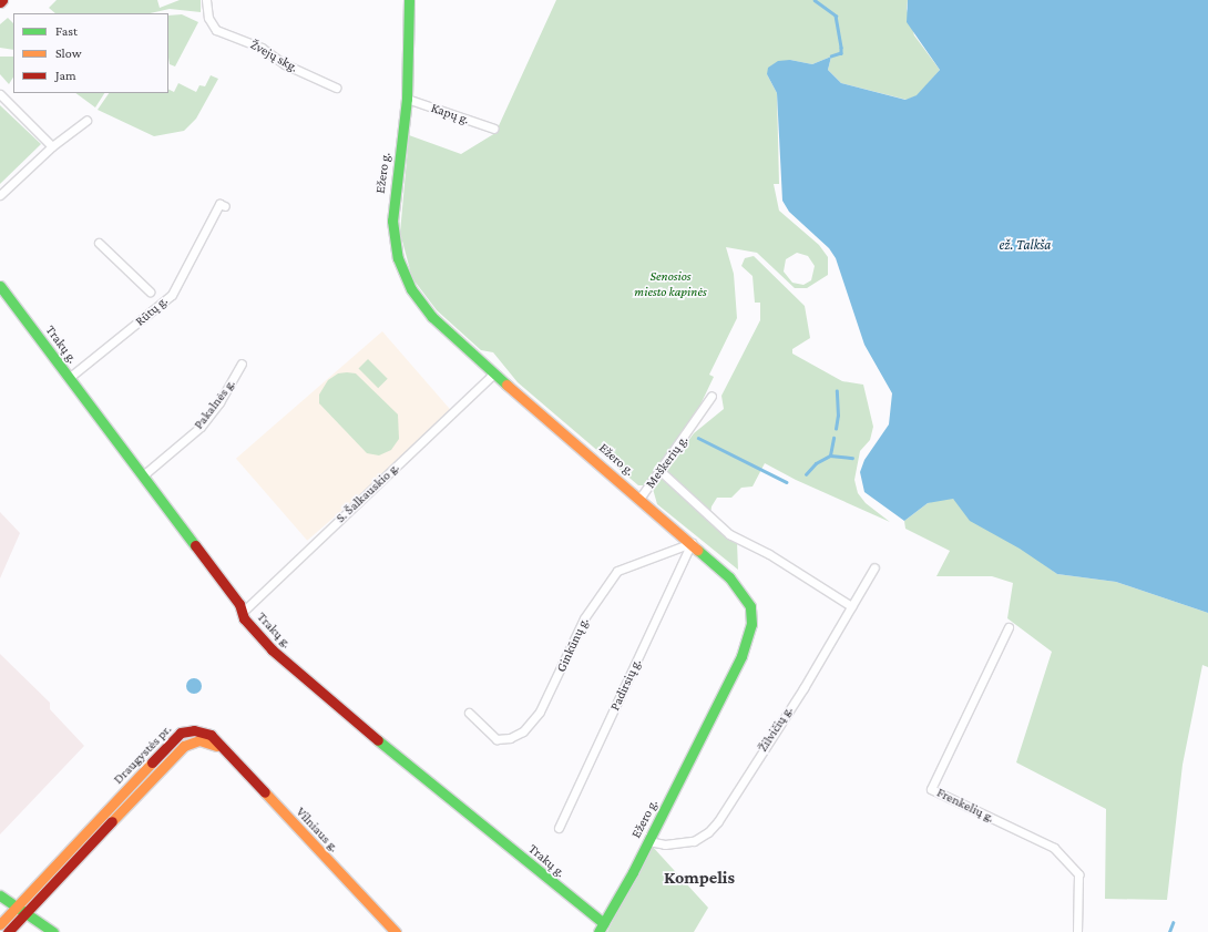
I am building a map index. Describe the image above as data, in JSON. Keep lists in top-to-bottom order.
{
  "streets": {
    "main road": [
      "Ežero g.",
      "Trakų g.",
      "Draugystės pr.",
      "Vilniaus g."
    ],
    "street": [
      "Žvejų skg.",
      "Kapų g.",
      "Rūtų g.",
      "Pakalnės g.",
      "Meškerių g.",
      "S. Šalkauskio g.",
      "Ginkūnų g.",
      "Padirsių g.",
      "Žilvičių g.",
      "Frenkelių g."
    ]
  },
  "crossings": [
    ["Kapų g.", "Ežero g."],
    ["Ežero g.", "Trakų g."],
    ["Ežero g.", "Meškerių g."],
    ["Ežero g.", "S. Šalkauskio g."],
    ["Ežero g.", "Ginkūnų g."],
    ["Ežero g.", "Padirsių g."],
    ["Ežero g.", "Žilvičių g."],
    ["Rūtų g.", "Trakų g."],
    ["Trakų g.", "Pakalnės g."],
    ["Trakų g.", "S. Šalkauskio g."],
    ["Ginkūnų g.", "Padirsių g."],
    ["Draugystės pr.", "Vilniaus g."]
  ],
  "districts": ["Kompelis"],
  "water": ["ež. Talkša"],
  "parks": ["Senosios miesto kapinės"],
  "legend": ["Fast", "Slow", "Jam"]
}
